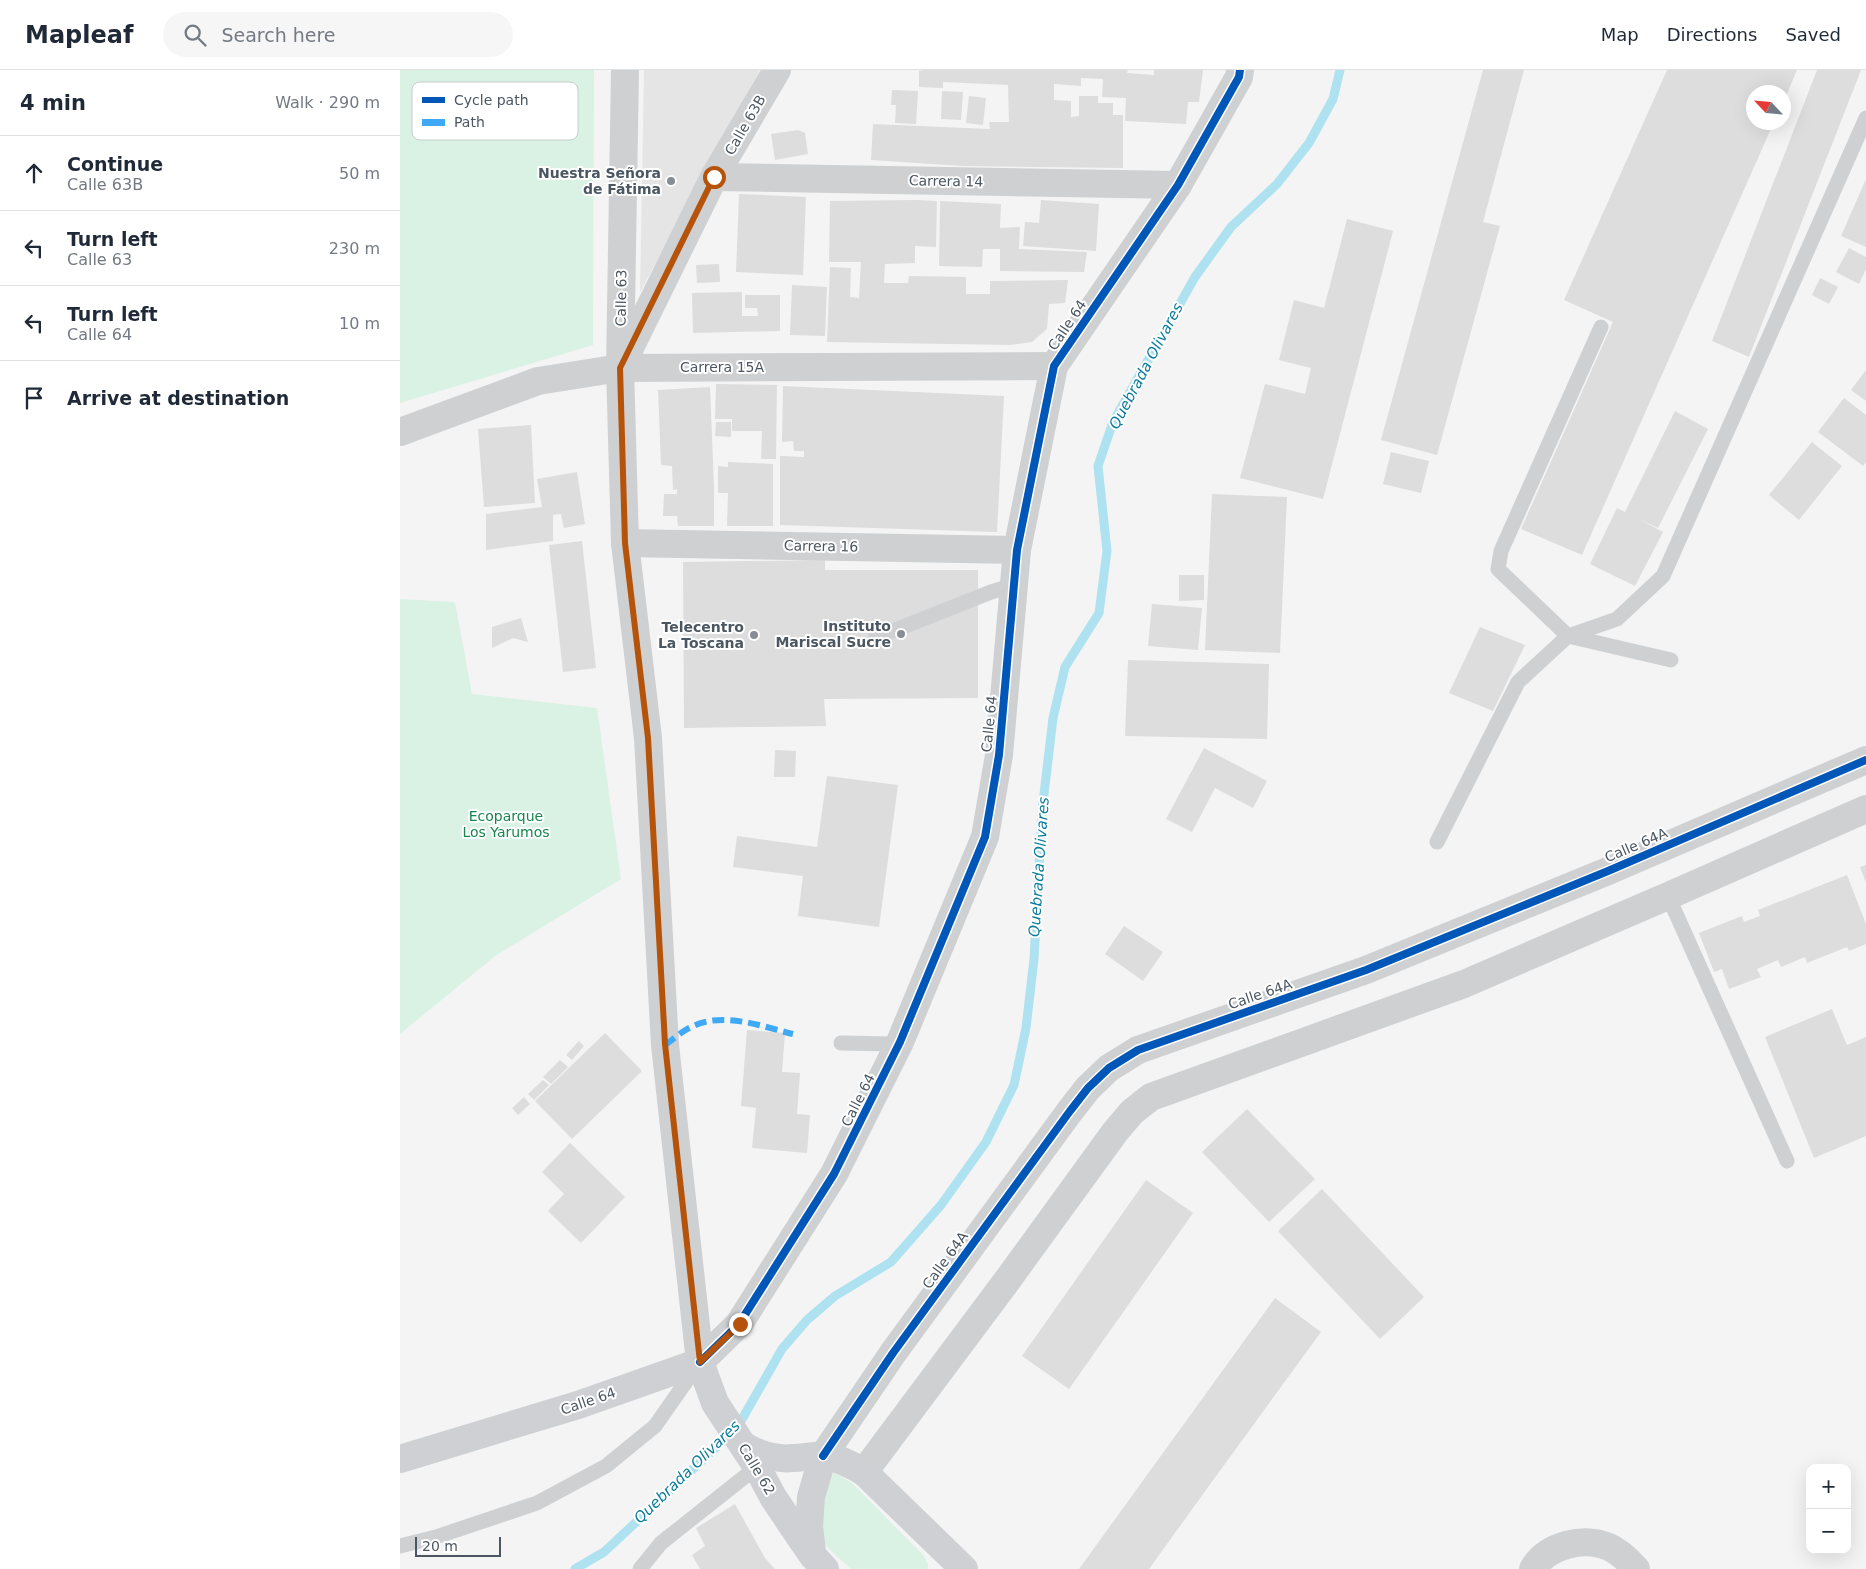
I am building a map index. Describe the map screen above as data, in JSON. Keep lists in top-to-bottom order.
{
  "streets": {
    "main road": ["Calle 64", "Calle 62"],
    "street": [
      "Calle 63B",
      "Carrera 14",
      "Calle 63",
      "Carrera 15A",
      "Carrera 16",
      "Calle 64A"
    ]
  },
  "crossings": [
    ["Calle 63B", "Carrera 14"],
    ["Calle 63B", "Calle 63"],
    ["Calle 63B", "Carrera 15A"],
    ["Carrera 14", "Calle 64"],
    ["Calle 63", "Calle 64"],
    ["Calle 63", "Carrera 15A"],
    ["Calle 63", "Carrera 16"],
    ["Calle 63", "Calle 62"],
    ["Calle 64", "Carrera 15A"],
    ["Calle 64", "Carrera 16"],
    ["Calle 64", "Calle 62"]
  ],
  "water": ["Quebrada Olivares"],
  "parks": ["Ecoparque Los Yarumos"],
  "places": ["Nuestra Señora de Fátima", "Instituto Mariscal Sucre", "Telecentro La Toscana"],
  "legend": ["Cycle path", "Path"],
  "scale_bar": "20 m",
  "north": "top left",
  "page": {
    "header": "Mapleaf",
    "search": "Search here",
    "nav": ["Map", "Directions", "Saved"],
    "heading": ["4 min", "Walk · 290 m"],
    "list": [
      ["Continue", "Calle 63B", "50 m"],
      ["Turn left", "Calle 63", "230 m"],
      ["Turn left", "Calle 64", "10 m"],
      "Arrive at destination"
    ],
    "map_buttons": ["+", "−"],
    "scale": "20 m"
  }
}
